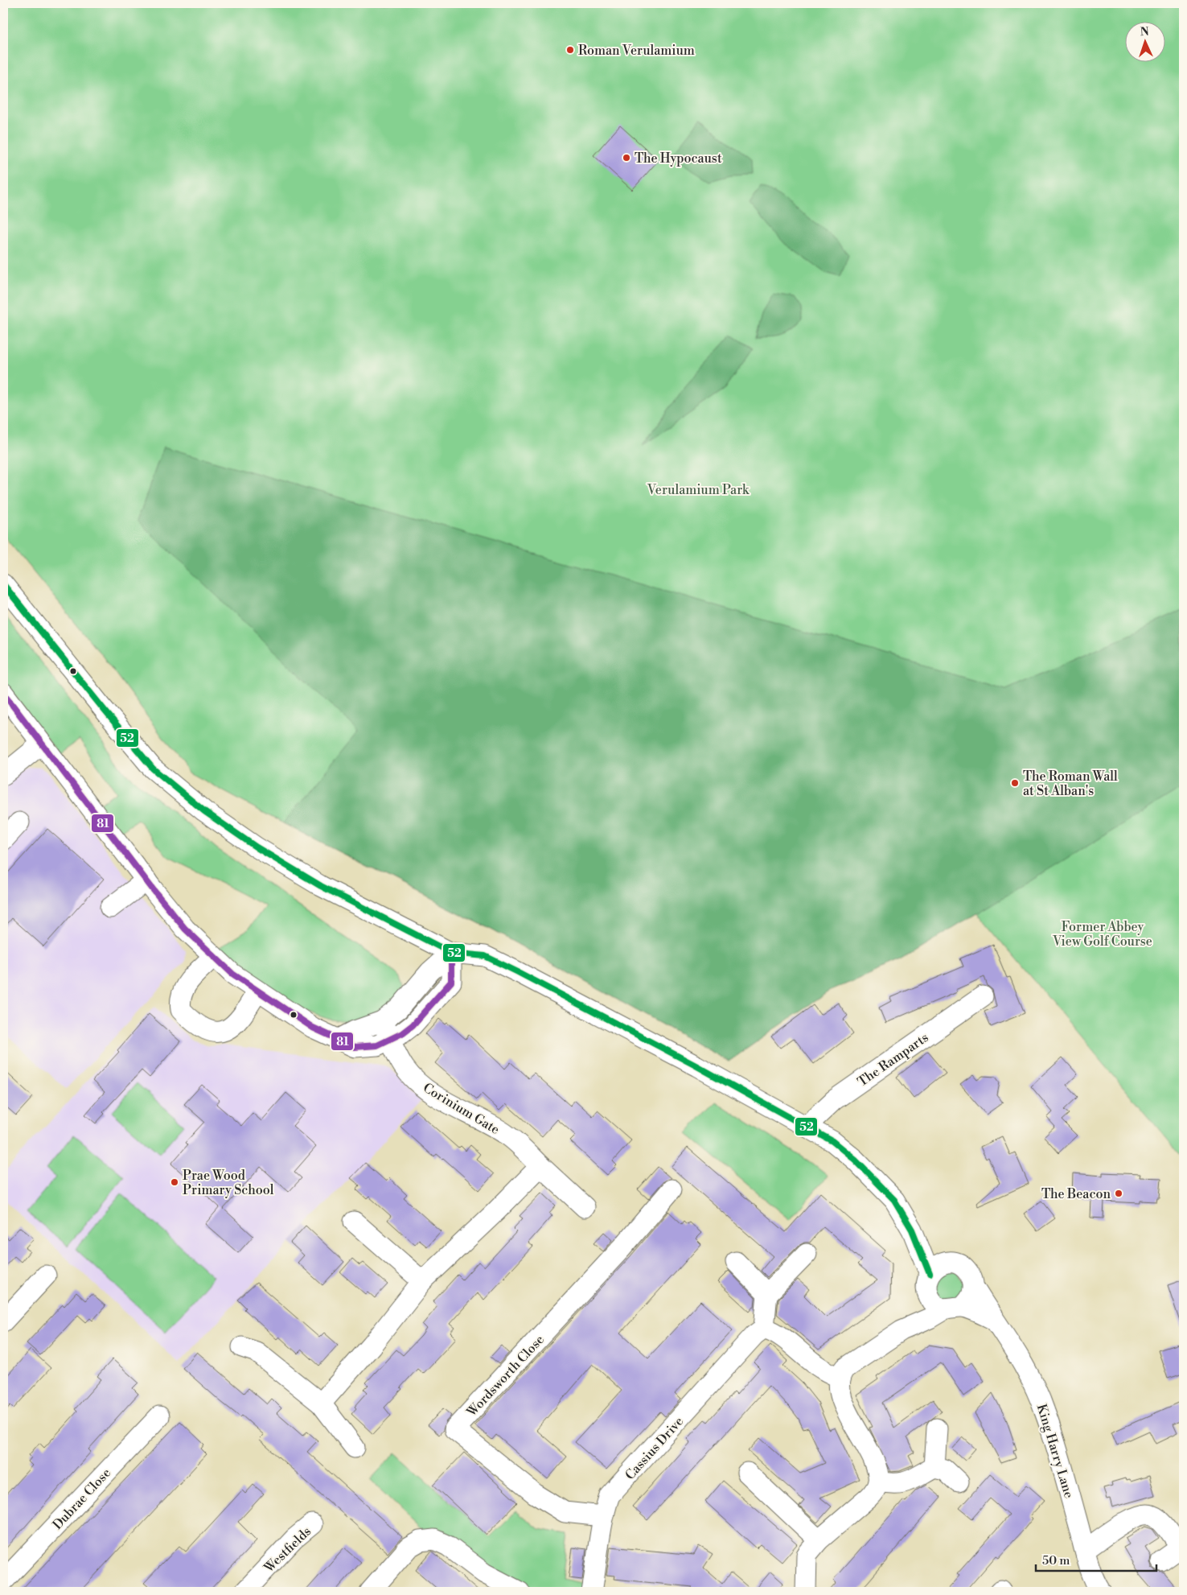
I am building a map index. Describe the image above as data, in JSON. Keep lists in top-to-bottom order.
{
  "streets": {
    "street": [
      "The Ramparts",
      "Corinium Gate",
      "Wordsworth Close",
      "Cassius Drive",
      "King Harry Lane",
      "Dubrae Close",
      "Westfields"
    ]
  },
  "crossings": [
    ["Wordsworth Close", "Cassius Drive"]
  ],
  "parks": ["Verulamium Park", "Former Abbey View Golf Course"],
  "places": [
    "Roman Verulamium",
    "The Hypocaust",
    "The Roman Wall at St Alban's",
    "Prae Wood Primary School",
    "The Beacon"
  ],
  "lines": ["transit line 52", "transit line 81"],
  "scale_bar": "50 m",
  "north": "top"
}
